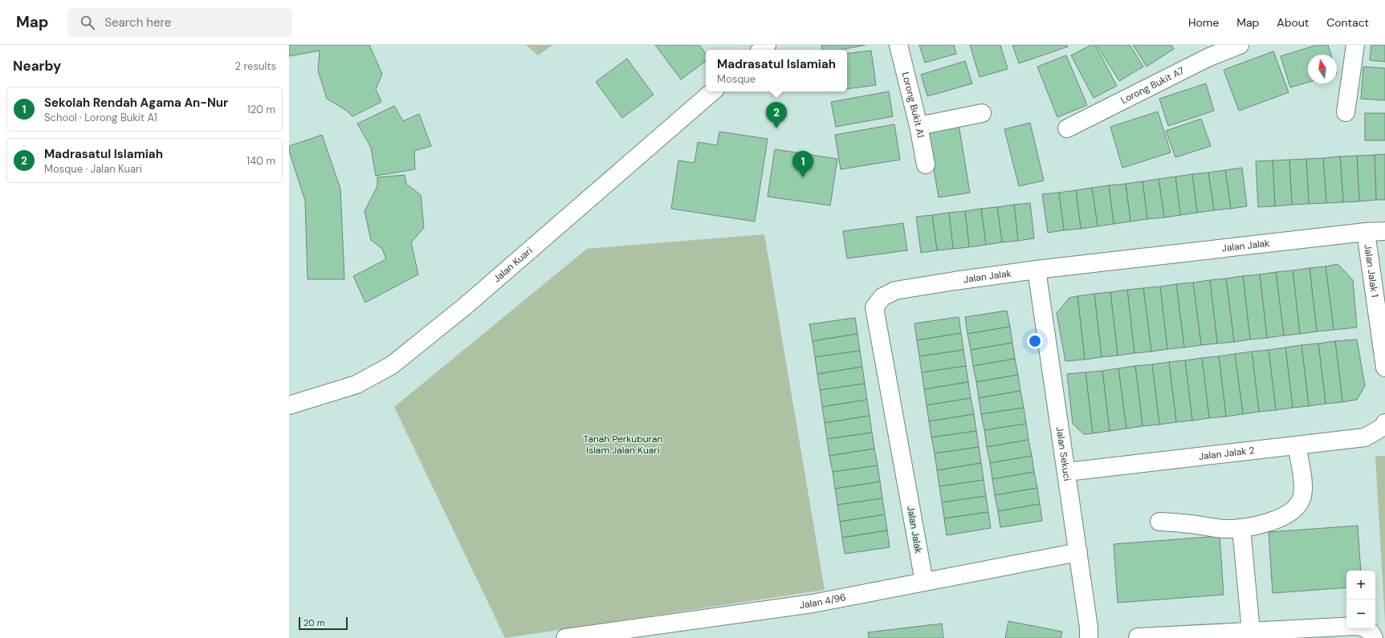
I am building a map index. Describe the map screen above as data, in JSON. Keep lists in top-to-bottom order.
{
  "streets": {
    "street": [
      "Lorong Bukit A7",
      "Lorong Bukit A1",
      "Jalan Jalak",
      "Jalan Kuari",
      "Jalan Jalak 1",
      "Jalan Sekuci",
      "Jalan Jalak 2",
      "Jalan 4/96"
    ]
  },
  "crossings": [
    ["Jalan Jalak", "Jalan Jalak 1"],
    ["Jalan Jalak", "Jalan Sekuci"],
    ["Jalan Jalak", "Jalan 4/96"],
    ["Jalan Sekuci", "Jalan Jalak 2"],
    ["Jalan Sekuci", "Jalan 4/96"]
  ],
  "parks": ["Tanah Perkuburan Islam Jalan Kuari"],
  "scale_bar": "20 m",
  "north": "top",
  "page": {
    "header": "Map",
    "search": "Search here",
    "nav": [
      "Home",
      "Map",
      "About",
      "Contact"
    ],
    "heading": ["Nearby", "2 results"],
    "popup": ["Madrasatul Islamiah", "Mosque"],
    "list": [
      {
        "mark": "1",
        "name": "Sekolah Rendah Agama An-Nur",
        "note": "School · Lorong Bukit A1",
        "value": "120 m"
      },
      {
        "mark": "2",
        "name": "Madrasatul Islamiah",
        "note": "Mosque · Jalan Kuari",
        "value": "140 m"
      }
    ],
    "pins": ["2", "1"],
    "map_buttons": ["+", "−"],
    "scale": "20 m"
  }
}
